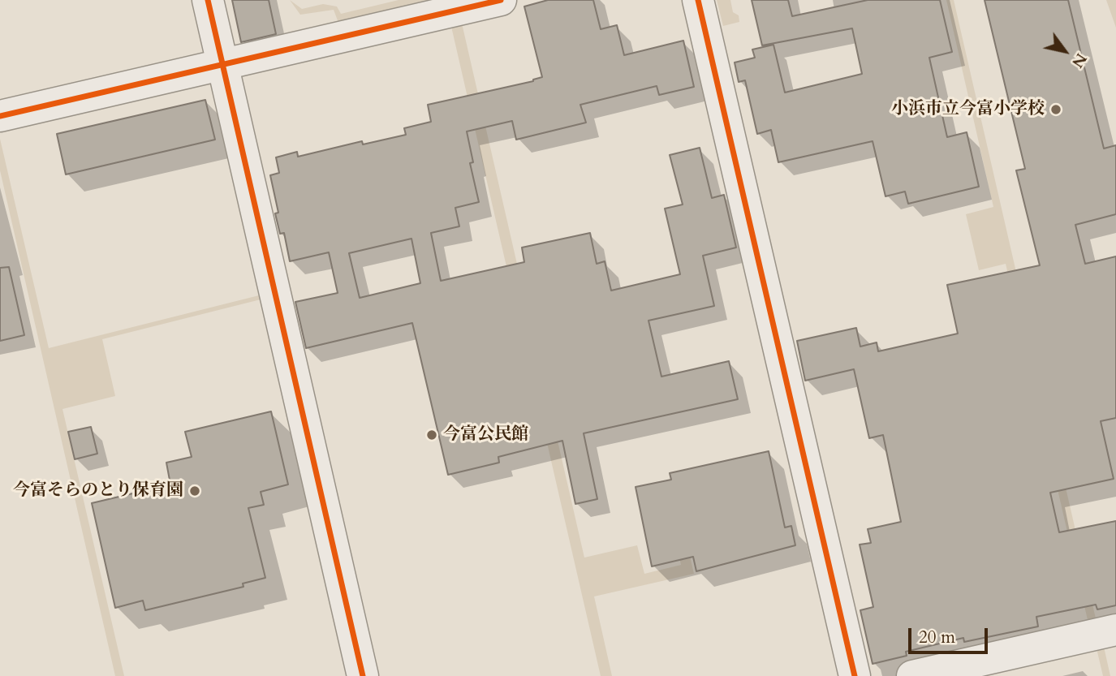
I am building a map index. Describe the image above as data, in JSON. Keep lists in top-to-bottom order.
{
  "places": ["小浜市立今富小学校", "今富公民館", "今富そらのとり保育園"],
  "scale_bar": "20 m",
  "north": "bottom right"
}
